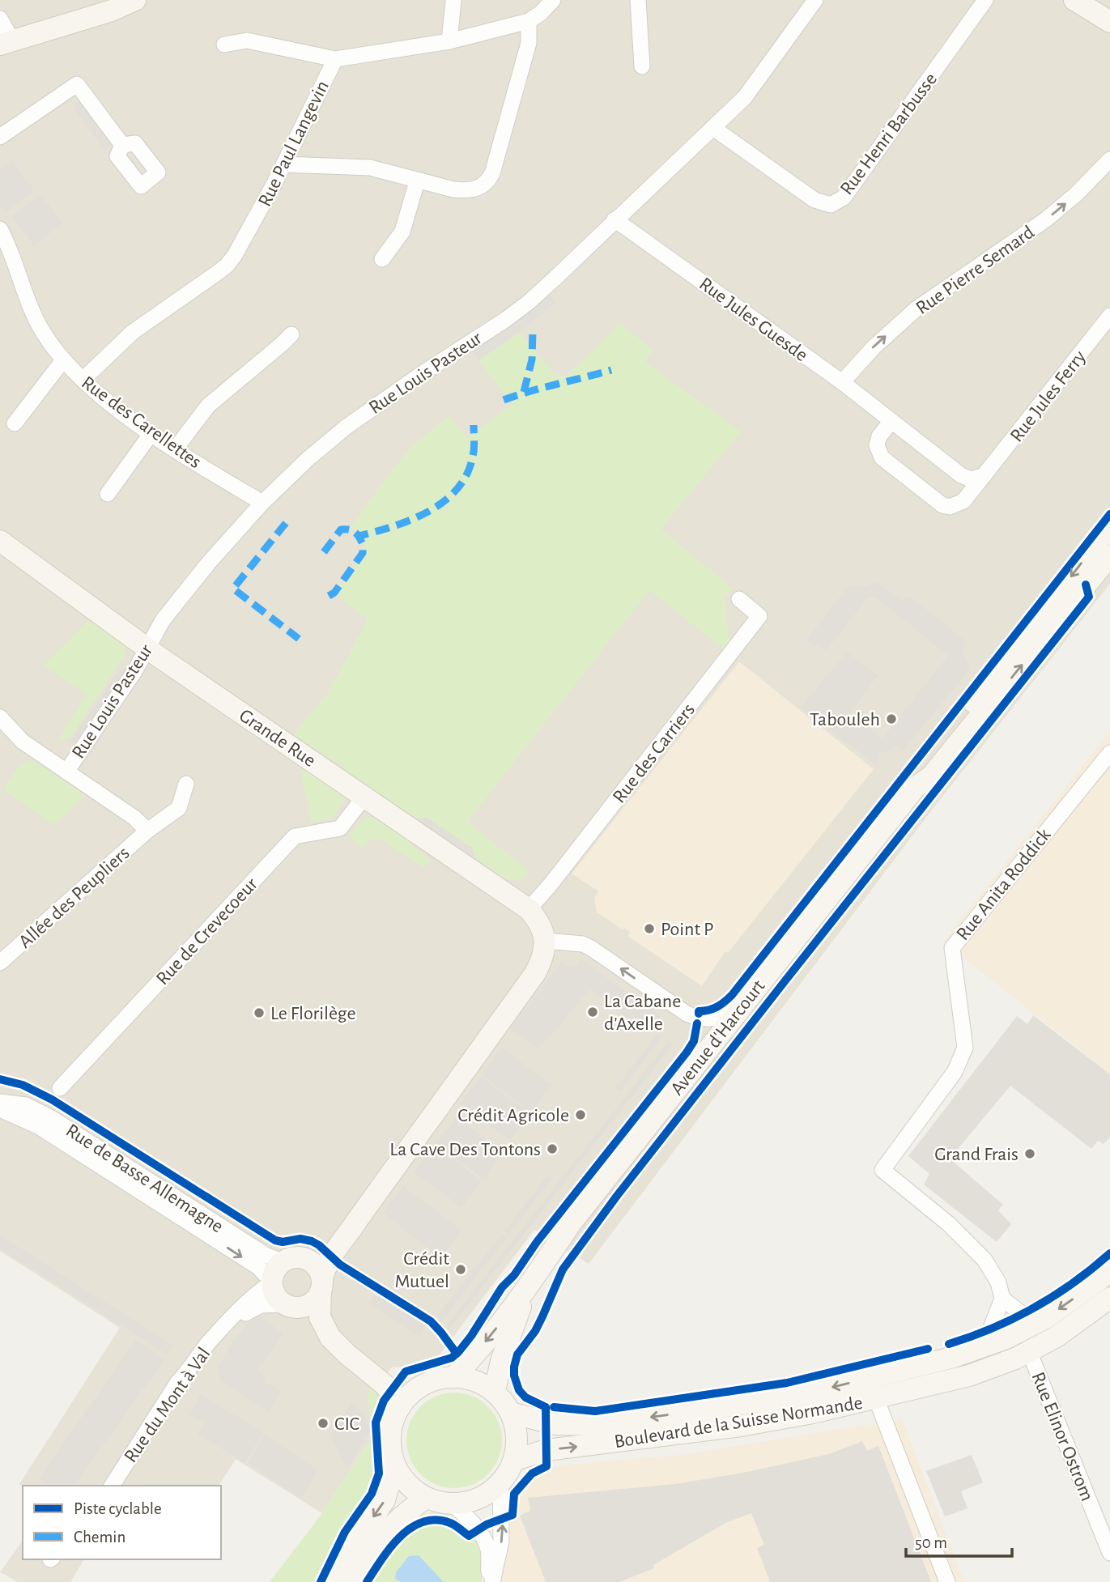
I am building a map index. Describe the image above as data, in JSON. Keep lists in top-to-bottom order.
{
  "streets": {
    "street": [
      "Rue Henri Barbusse",
      "Rue Paul Langevin",
      "Rue Pierre Semard",
      "Rue Jules Guesde",
      "Rue Louis Pasteur",
      "Rue Jules Ferry",
      "Rue des Carellettes",
      "Grande Rue",
      "Rue des Carriers",
      "Rue Anita Roddick",
      "Allée des Peupliers",
      "Rue de Crevecoeur",
      "Avenue d'Harcourt",
      "Rue de Basse Allemagne",
      "Rue du Mont à Val",
      "Boulevard de la Suisse Normande",
      "Rue Elinor Ostrom"
    ]
  },
  "crossings": [
    ["Rue Henri Barbusse", "Rue Louis Pasteur"],
    ["Rue Paul Langevin", "Rue des Carellettes"],
    ["Rue Pierre Semard", "Rue Jules Guesde"],
    ["Rue Jules Guesde", "Rue Louis Pasteur"],
    ["Rue Jules Guesde", "Rue Jules Ferry"],
    ["Rue Louis Pasteur", "Rue des Carellettes"],
    ["Rue Louis Pasteur", "Grande Rue"],
    ["Rue Louis Pasteur", "Allée des Peupliers"],
    ["Grande Rue", "Rue des Carriers"],
    ["Grande Rue", "Rue de Crevecoeur"],
    ["Avenue d'Harcourt", "Boulevard de la Suisse Normande"],
    ["Rue de Basse Allemagne", "Rue du Mont à Val"],
    ["Boulevard de la Suisse Normande", "Rue Elinor Ostrom"]
  ],
  "one_way": ["Rue Pierre Semard"],
  "places": [
    "Tabouleh",
    "Point P",
    "La Cabane d'Axelle",
    "Le Florilège",
    "Crédit Agricole",
    "La Cave Des Tontons",
    "Grand Frais",
    "Crédit Mutuel",
    "CIC"
  ],
  "legend": ["Piste cyclable", "Chemin"],
  "scale_bar": "50 m"
}
